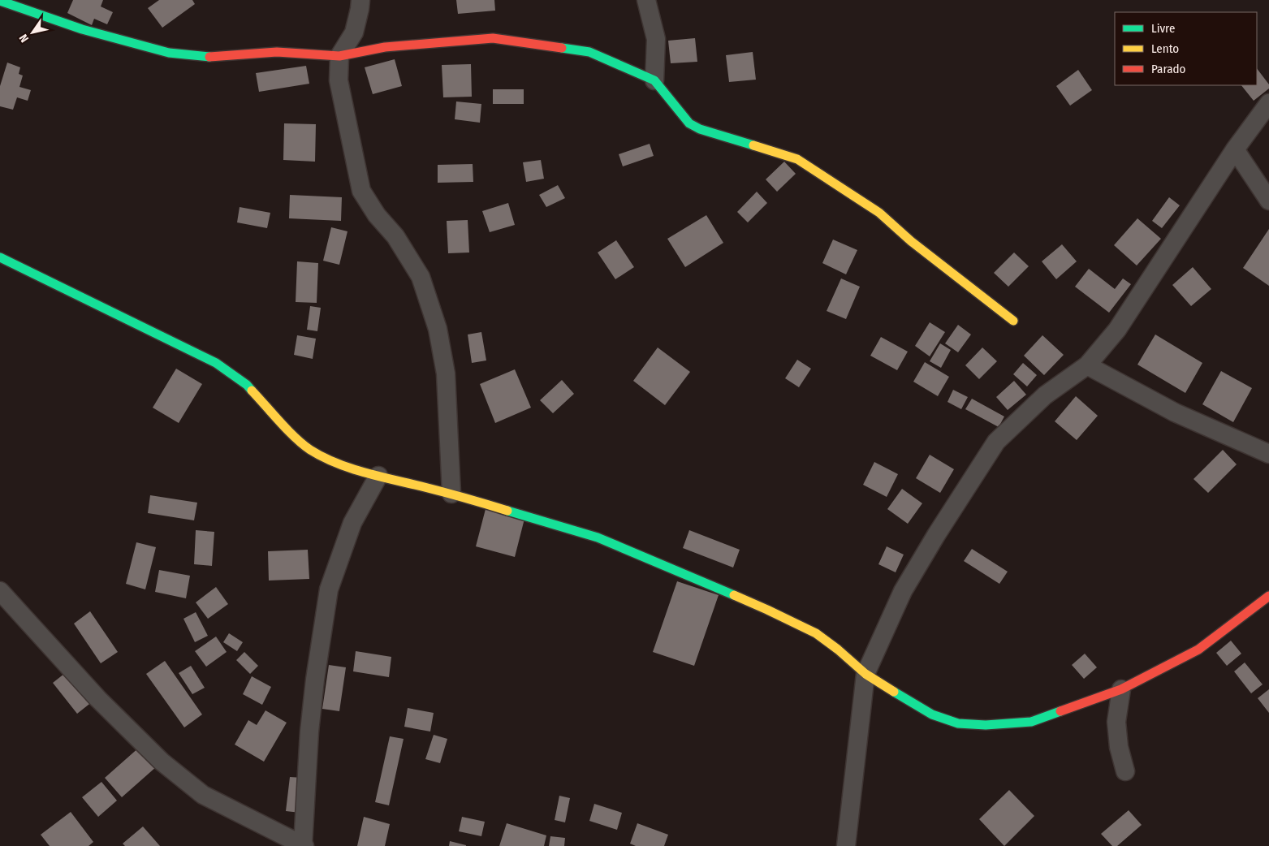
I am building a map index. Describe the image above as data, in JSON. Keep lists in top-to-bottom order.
{
  "legend": ["Livre", "Lento", "Parado"],
  "north": "bottom left"
}
